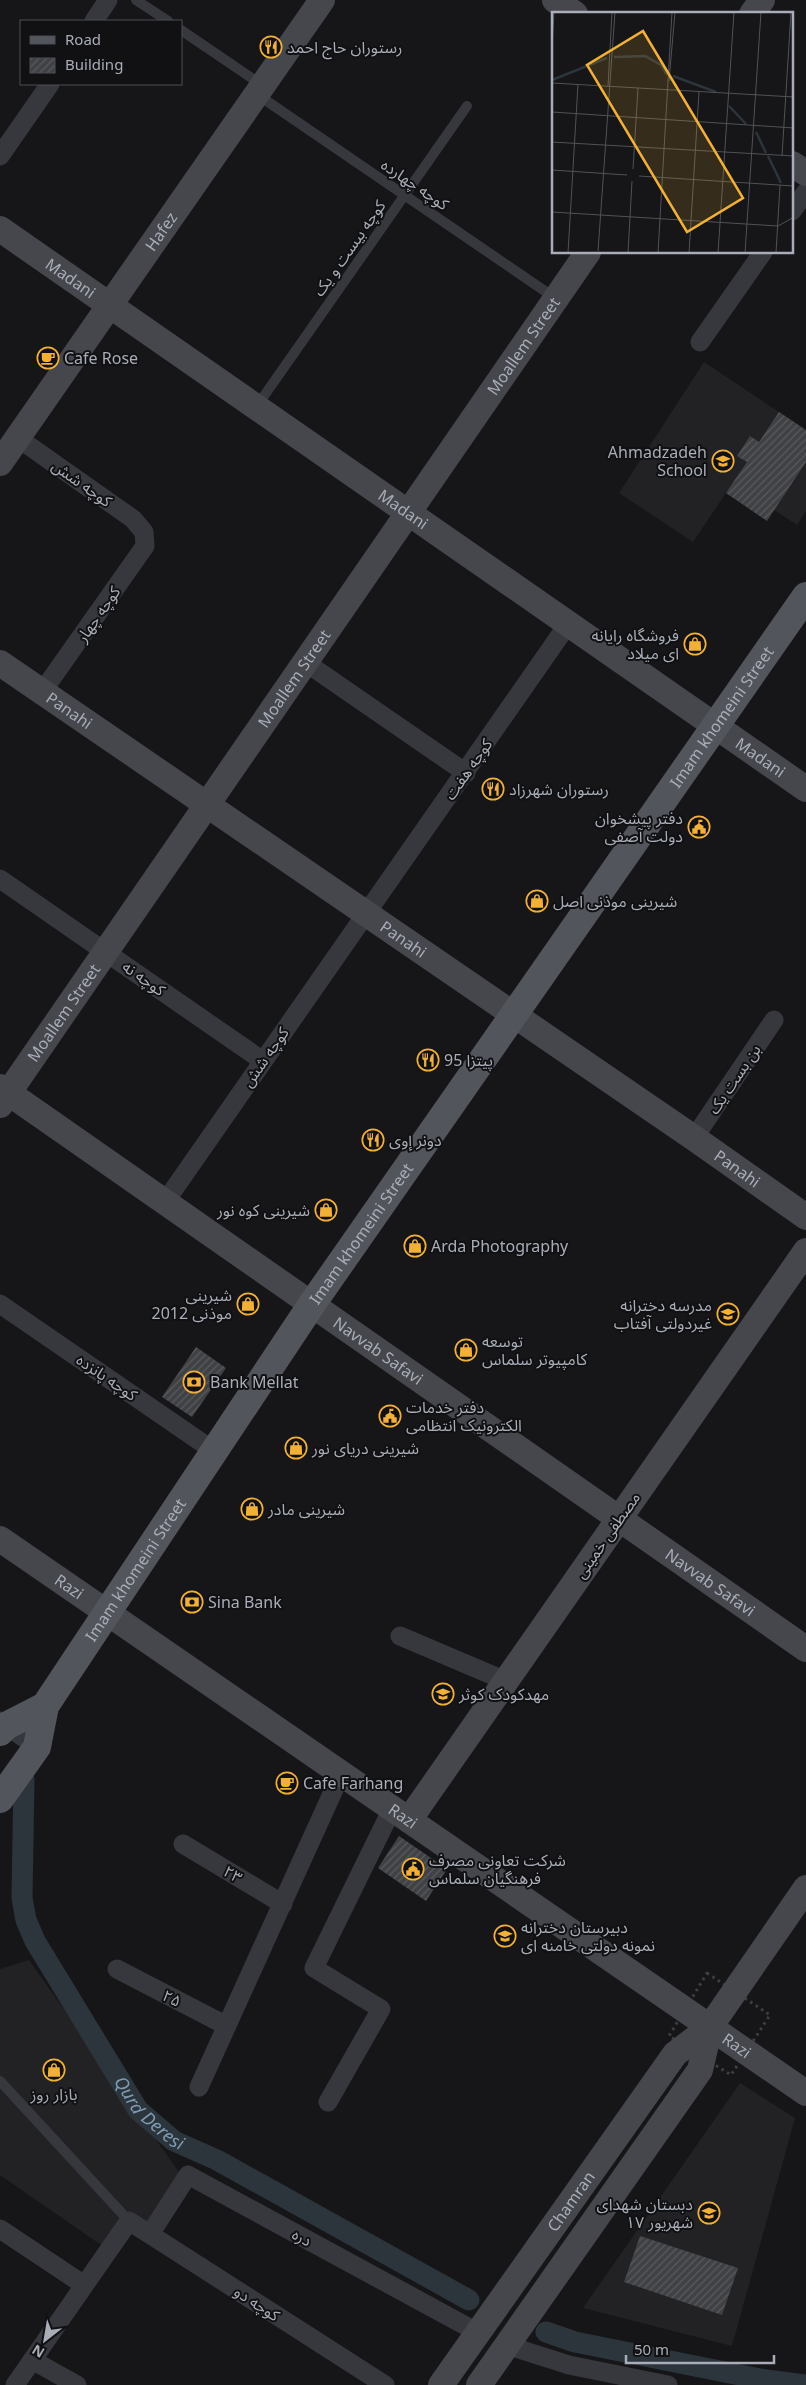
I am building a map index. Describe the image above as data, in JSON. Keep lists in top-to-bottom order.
{
  "streets": {
    "main road": ["Imam khomeini Street"],
    "street": [
      "Hafez",
      "Madani",
      "Moallem Street",
      "کوچه شش",
      "کوچه چهار",
      "Panahi",
      "کوچه هفت",
      "کوچه نه",
      "بن بست یک",
      "Navvab Safavi",
      "کوچه پانزده",
      "مصطفی خمینی",
      "Razi",
      "۲۳",
      "۲۵",
      "Chamran",
      "دره",
      "کوچه دو"
    ],
    "lane": ["کوچه چهارده", "کوچه بیست و یک"]
  },
  "crossings": [
    ["کوچه چهارده", "Hafez"],
    ["کوچه چهارده", "کوچه بیست و یک"],
    ["کوچه چهارده", "Moallem Street"],
    ["Hafez", "Madani"],
    ["Hafez", "کوچه شش"],
    ["کوچه بیست و یک", "Madani"],
    ["Madani", "Moallem Street"],
    ["Madani", "Imam khomeini Street"],
    ["Madani", "کوچه هفت"],
    ["Moallem Street", "Panahi"],
    ["Moallem Street", "کوچه نه"],
    ["Moallem Street", "Navvab Safavi"],
    ["کوچه شش", "کوچه چهار"],
    ["کوچه شش", "Panahi"],
    ["کوچه شش", "کوچه هفت"],
    ["کوچه شش", "کوچه نه"],
    ["کوچه شش", "Navvab Safavi"],
    ["کوچه چهار", "Panahi"],
    ["Panahi", "Imam khomeini Street"],
    ["Panahi", "کوچه هفت"],
    ["Panahi", "بن بست یک"],
    ["Imam khomeini Street", "Navvab Safavi"],
    ["Imam khomeini Street", "کوچه پانزده"],
    ["Imam khomeini Street", "Razi"],
    ["Navvab Safavi", "مصطفی خمینی"],
    ["مصطفی خمینی", "Razi"],
    ["Razi", "Chamran"],
    ["Chamran", "دره"],
    ["دره", "کوچه دو"]
  ],
  "water": ["Qurd Deresi"],
  "places": {
    "restaurant": [
      "رستوران حاج احمد",
      "رستوران شهرزاد",
      "پیتزا 95",
      "دونر إوی"
    ],
    "cafe": ["Cafe Rose", "Cafe Farhang"],
    "school or university": [
      "Ahmadzadeh School",
      "مدرسه دخترانه غیردولتی آفتاب",
      "مهدکودک کوثر",
      "دبیرستان دخترانه نمونه دولتی خامنه ای",
      "دبستان شهدای ۱۷ شهریور"
    ],
    "shop": [
      "فروشگاه رایانه ای میلاد",
      "شیرینی موذنی اصل",
      "شیرینی کوه نور",
      "Arda Photography",
      "شیرینی موذنی 2012",
      "توسعه کامپیوتر سلماس",
      "شیرینی دریای نور",
      "شیرینی مادر",
      "بازار روز"
    ],
    "public building": ["دفتر پیشخوان دولت آصفی", "دفتر خدمات الکترونیک انتظامی", "شرکت تعاونی مصرف فرهنگیان سلماس"],
    "bank": ["Bank Mellat", "Sina Bank"]
  },
  "legend": ["Road", "Building"],
  "scale_bar": "50 m",
  "north": "bottom left"
}
